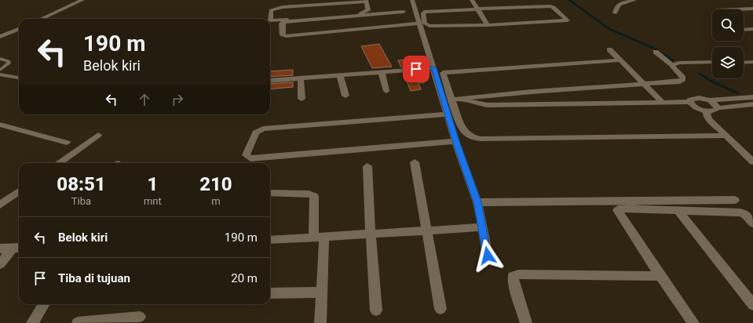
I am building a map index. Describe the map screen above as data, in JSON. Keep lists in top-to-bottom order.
{
  "page": {
    "turn": ["190 m", "Belok kiri"],
    "eta": [
      "08:51",
      "Tiba",
      "1",
      "mnt",
      "210",
      "m"
    ],
    "list": [
      {
        "name": "Belok kiri",
        "value": "190 m"
      },
      {
        "name": "Tiba di tujuan",
        "value": "20 m"
      }
    ]
  }
}
